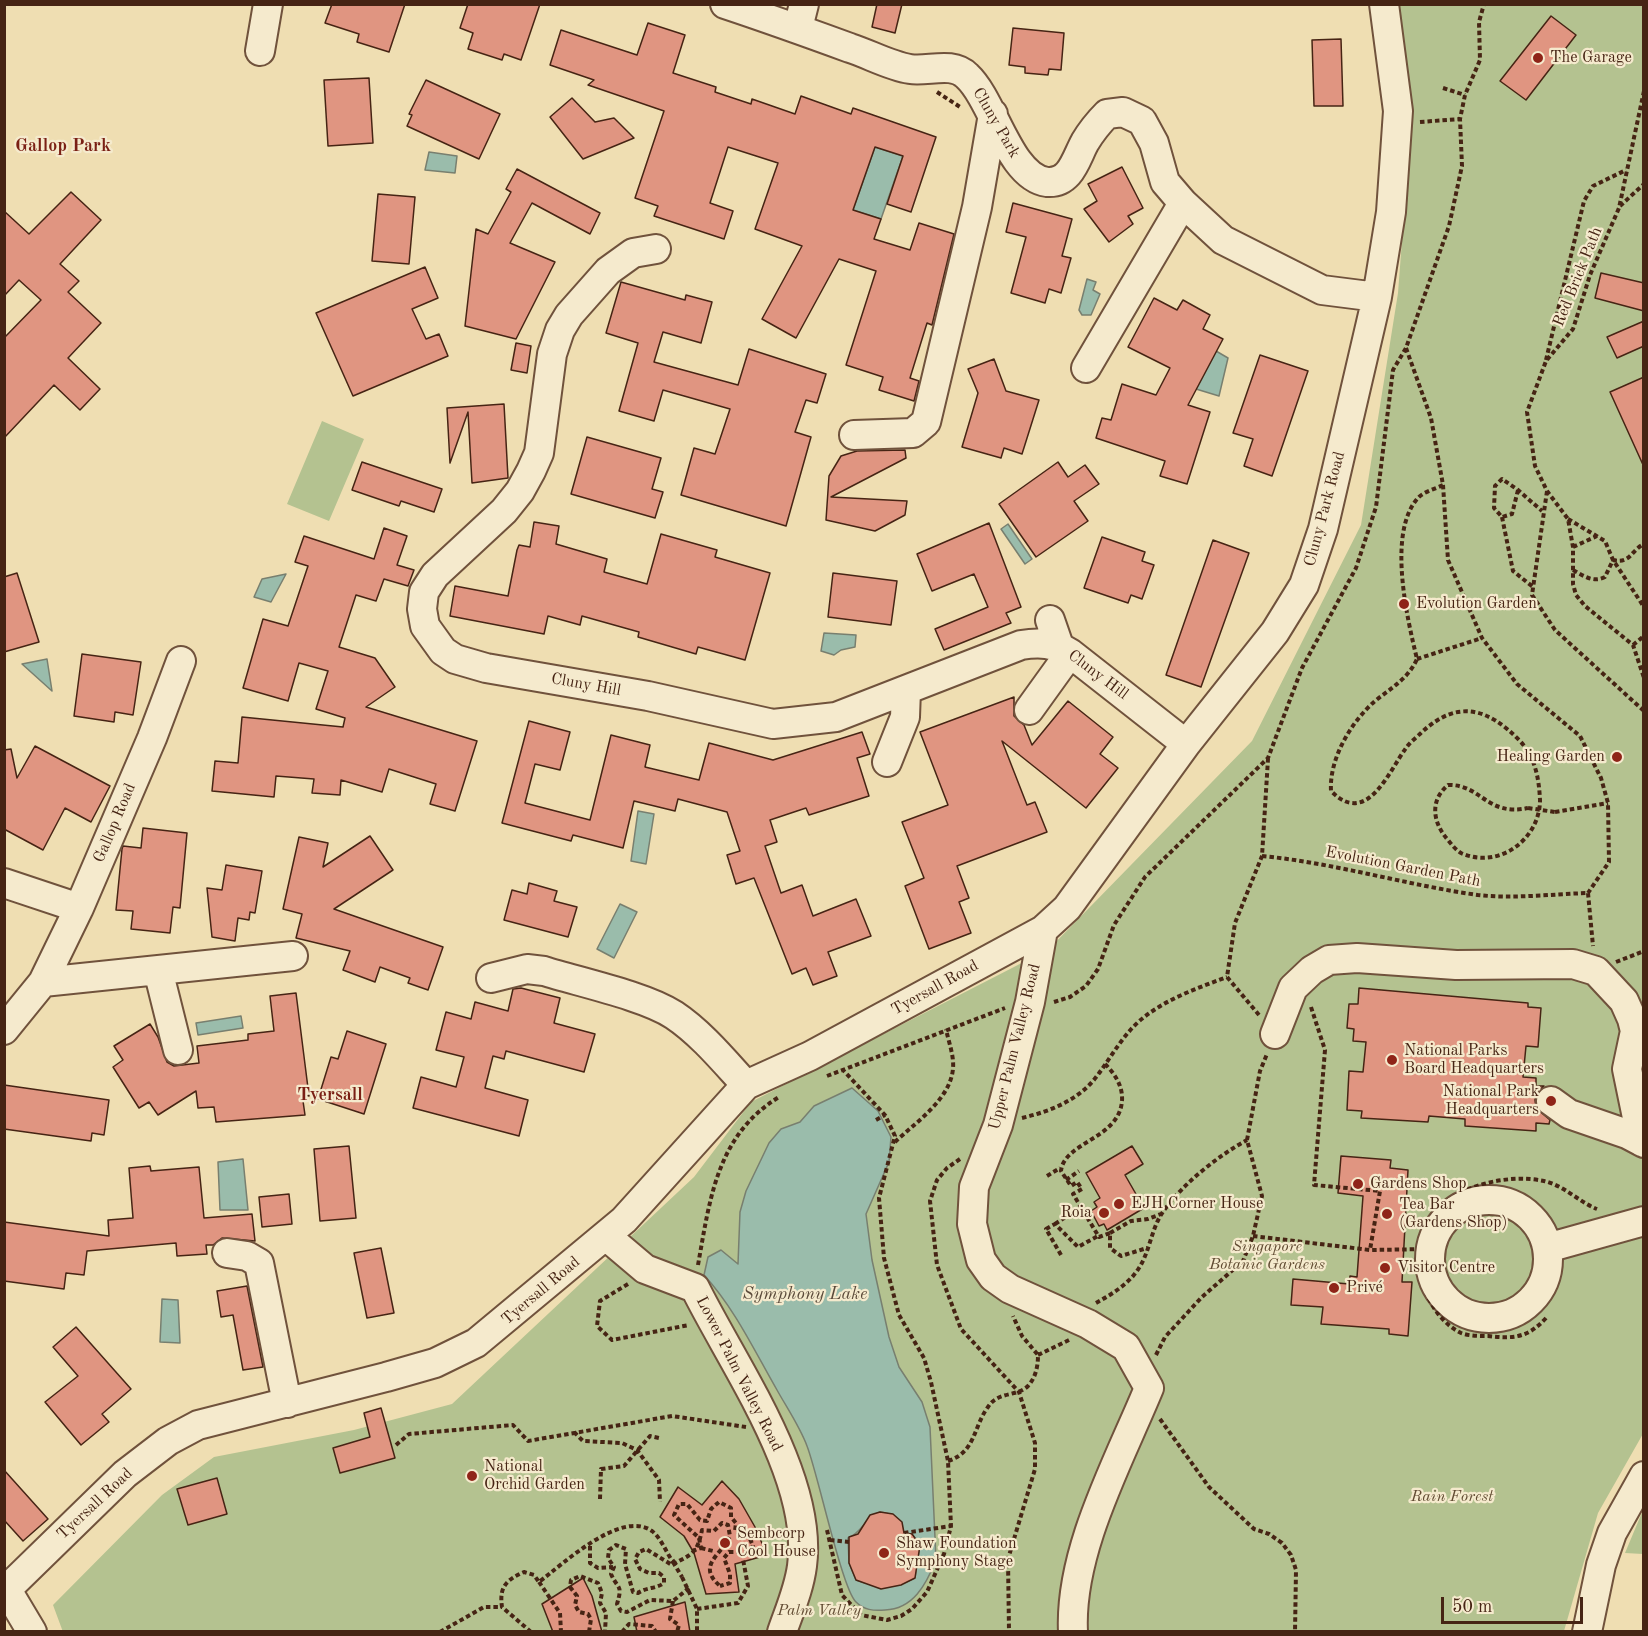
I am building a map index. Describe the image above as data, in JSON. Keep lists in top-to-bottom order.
{
  "streets": {
    "street": [
      "Cluny Park",
      "Cluny Park Road",
      "Cluny Hill",
      "Gallop Road",
      "Tyersall Road",
      "Upper Palm Valley Road",
      "Lower Palm Valley Road"
    ],
    "path": ["Red Brick Path", "Evolution Garden Path"]
  },
  "crossings": [
    ["Cluny Park", "Cluny Park Road"],
    ["Cluny Park Road", "Cluny Hill"],
    ["Cluny Park Road", "Tyersall Road"],
    ["Cluny Park Road", "Upper Palm Valley Road"],
    ["Tyersall Road", "Upper Palm Valley Road"],
    ["Tyersall Road", "Lower Palm Valley Road"]
  ],
  "districts": ["Gallop Park", "Tyersall"],
  "water": ["Symphony Lake"],
  "parks": ["Singapore Botanic Gardens", "Rain Forest", "Palm Valley"],
  "places": [
    "The Garage",
    "Evolution Garden",
    "Healing Garden",
    "National Parks Board Headquarters",
    "National Park Headquarters",
    "Gardens Shop",
    "EJH Corner House",
    "Roia",
    "Tea Bar (Gardens Shop)",
    "Visitor Centre",
    "Privé",
    "National Orchid Garden",
    "Sembcorp Cool House",
    "Shaw Foundation Symphony Stage"
  ],
  "scale_bar": "50 m"
}
